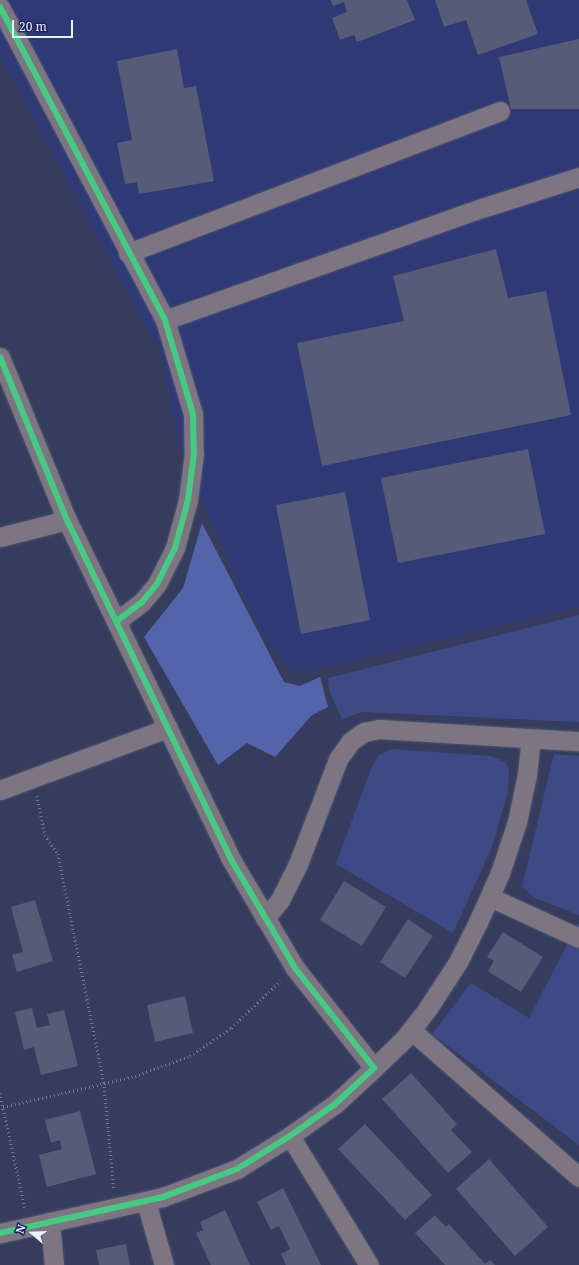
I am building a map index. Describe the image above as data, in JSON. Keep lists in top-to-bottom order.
{
  "scale_bar": "20 m",
  "north": "left"
}
